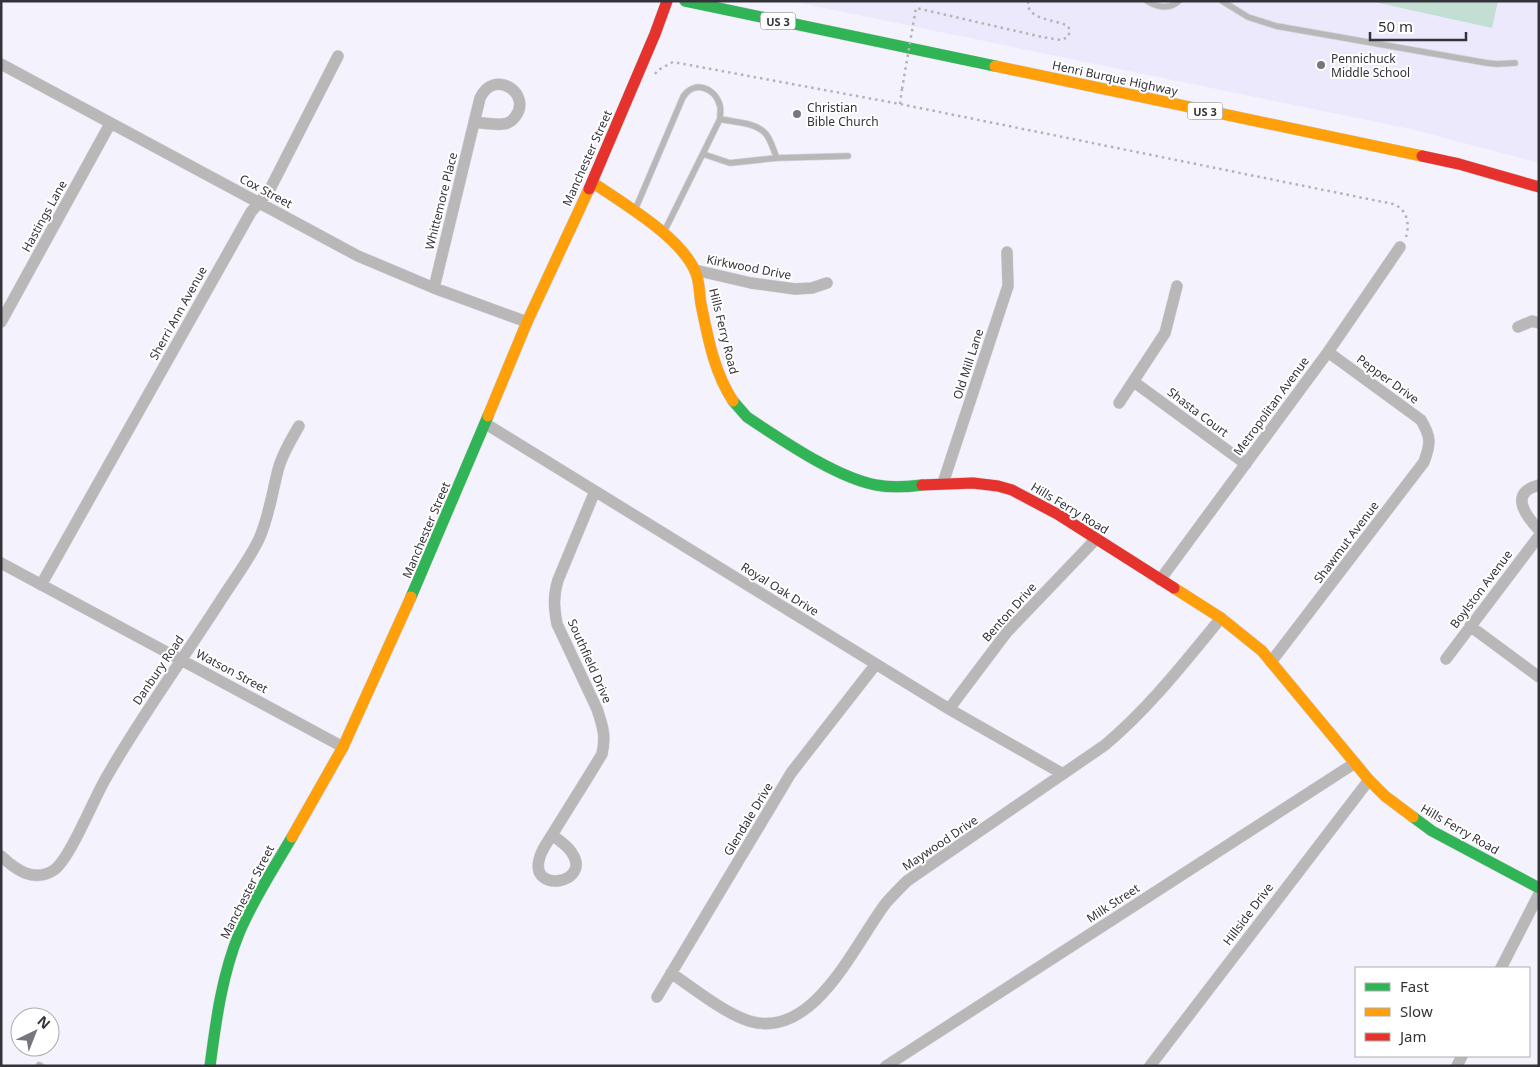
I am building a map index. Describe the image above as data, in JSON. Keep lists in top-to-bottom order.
{
  "streets": {
    "street": [
      "US 3",
      "Henri Burque Highway",
      "Manchester Street",
      "Cox Street",
      "Whittemore Place",
      "Hastings Lane",
      "Kirkwood Drive",
      "Sherri Ann Avenue",
      "Hills Ferry Road",
      "Old Mill Lane",
      "Pepper Drive",
      "Metropolitan Avenue",
      "Shasta Court",
      "Shawmut Avenue",
      "Royal Oak Drive",
      "Boylston Avenue",
      "Benton Drive",
      "Southfield Drive",
      "Danbury Road",
      "Watson Street",
      "Glendale Drive",
      "Maywood Drive",
      "Milk Street",
      "Hillside Drive"
    ]
  },
  "crossings": [
    ["Manchester Street", "Cox Street"],
    ["Manchester Street", "Hills Ferry Road"],
    ["Manchester Street", "Royal Oak Drive"],
    ["Manchester Street", "Watson Street"],
    ["Cox Street", "Whittemore Place"],
    ["Cox Street", "Hastings Lane"],
    ["Cox Street", "Sherri Ann Avenue"],
    ["Kirkwood Drive", "Hills Ferry Road"],
    ["Sherri Ann Avenue", "Watson Street"],
    ["Hills Ferry Road", "Old Mill Lane"],
    ["Hills Ferry Road", "Metropolitan Avenue"],
    ["Hills Ferry Road", "Shawmut Avenue"],
    ["Hills Ferry Road", "Benton Drive"],
    ["Hills Ferry Road", "Maywood Drive"],
    ["Hills Ferry Road", "Milk Street"],
    ["Hills Ferry Road", "Hillside Drive"],
    ["Pepper Drive", "Metropolitan Avenue"],
    ["Pepper Drive", "Shawmut Avenue"],
    ["Metropolitan Avenue", "Shasta Court"],
    ["Royal Oak Drive", "Benton Drive"],
    ["Royal Oak Drive", "Southfield Drive"],
    ["Royal Oak Drive", "Glendale Drive"],
    ["Royal Oak Drive", "Maywood Drive"],
    ["Danbury Road", "Watson Street"],
    ["Glendale Drive", "Maywood Drive"]
  ],
  "places": ["Pennichuck Middle School", "Christian Bible Church"],
  "legend": ["Fast", "Slow", "Jam"],
  "scale_bar": "50 m",
  "north": "top right"
}
